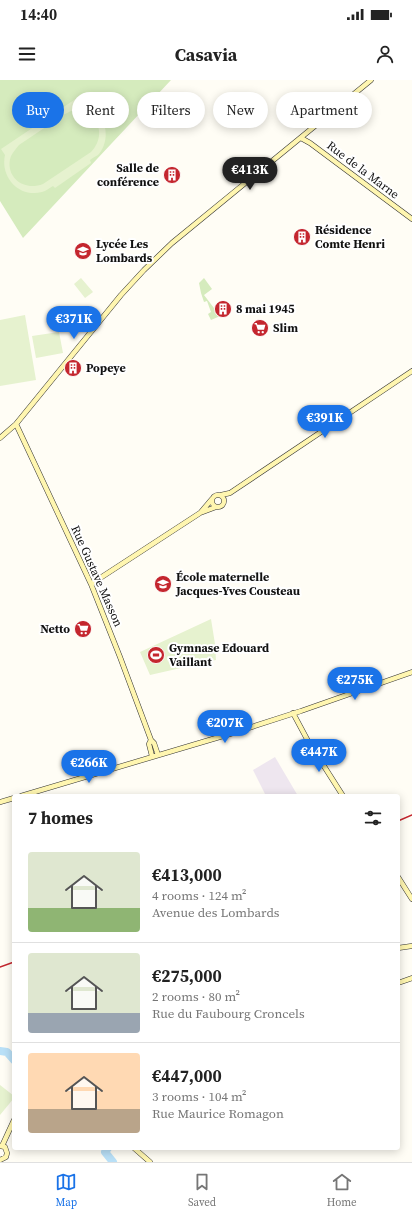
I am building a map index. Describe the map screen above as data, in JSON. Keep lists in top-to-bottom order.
{
  "streets": {
    "street": ["Rue de la Marne", "Rue Gustave Masson"]
  },
  "places": {
    "building": [
      "Salle de conférence",
      "Résidence Comte Henri",
      "8 mai 1945",
      "Popeye"
    ],
    "school or university": ["Lycée Les Lombards", "École maternelle Jacques-Yves Cousteau"],
    "supermarket": ["Slim", "Netto"],
    "sports": ["Gymnase Edouard Vaillant"]
  },
  "page": {
    "status": "14:40",
    "header": "Casavia",
    "chip": [
      "Buy",
      "Rent",
      "Filters",
      "New",
      "Apartment"
    ],
    "price": [
      "€413K",
      "€371K",
      "€391K",
      "€275K",
      "€207K",
      "€447K",
      "€266K"
    ],
    "heading": "7 homes",
    "list": [
      {
        "name": "€413,000",
        "note": "4 rooms · 124 m² · Avenue des Lombards"
      },
      {
        "name": "€275,000",
        "note": "2 rooms · 80 m² · Rue du Faubourg Croncels"
      },
      {
        "name": "€447,000",
        "note": "3 rooms · 104 m² · Rue Maurice Romagon"
      }
    ],
    "tabs": ["Map", "Saved", "Home"]
  }
}
